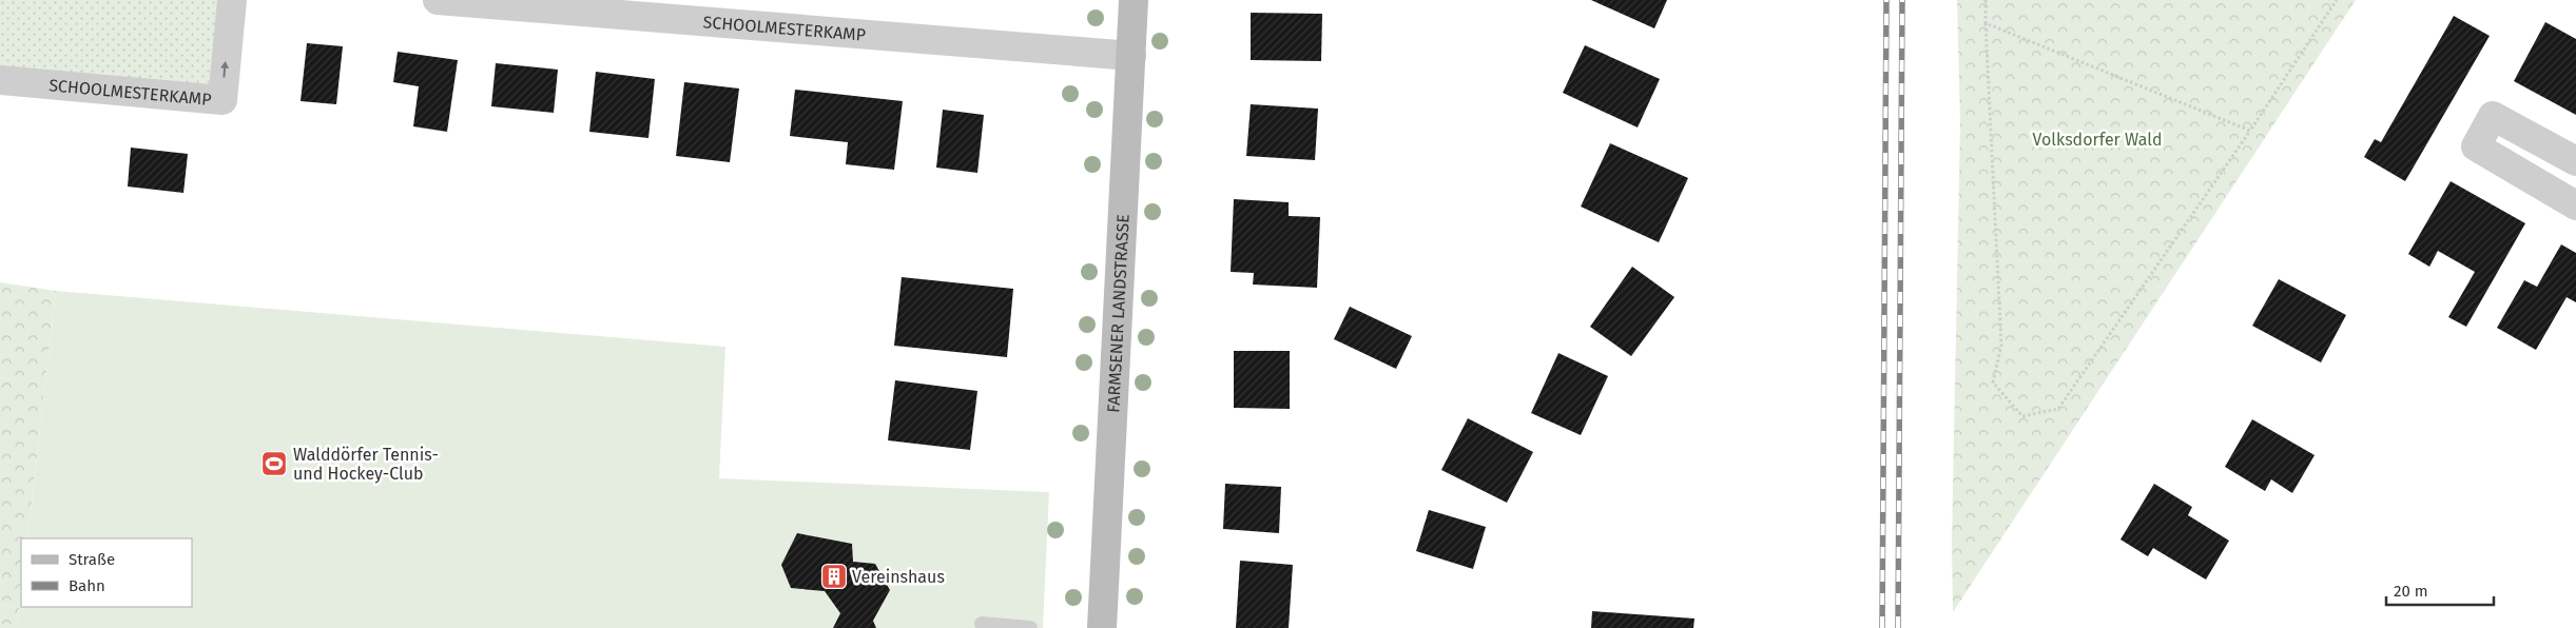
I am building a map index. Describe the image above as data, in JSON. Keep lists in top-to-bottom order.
{
  "streets": {
    "main road": ["FARMSENER LANDSTRASSE"],
    "street": ["SCHOOLMESTERKAMP"]
  },
  "crossings": [
    ["SCHOOLMESTERKAMP", "FARMSENER LANDSTRASSE"]
  ],
  "parks": ["Volksdorfer Wald"],
  "places": {
    "sports": ["Walddörfer Tennis- und Hockey-Club"],
    "building": ["Vereinshaus"]
  },
  "legend": ["Straße", "Bahn"],
  "scale_bar": "20 m"
}
